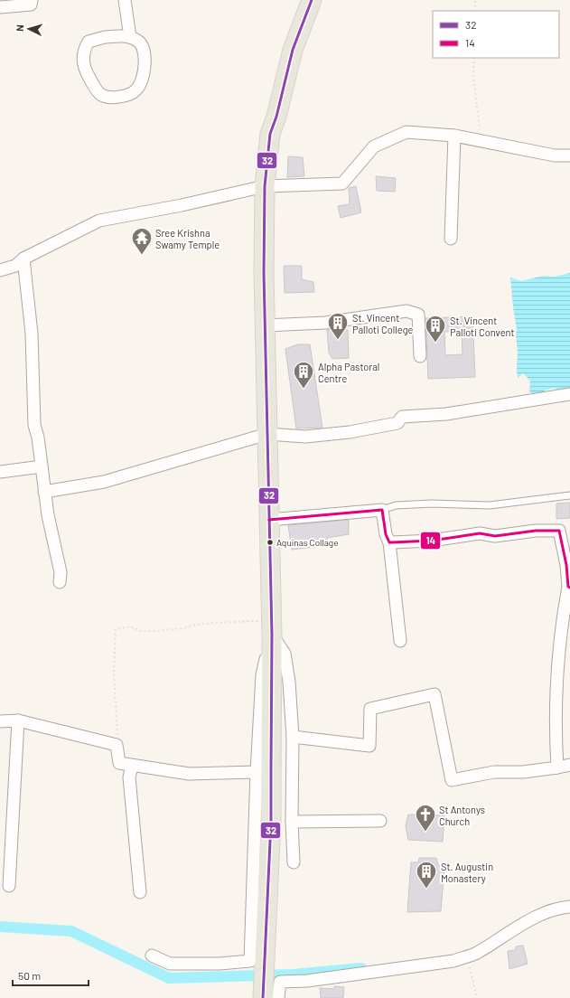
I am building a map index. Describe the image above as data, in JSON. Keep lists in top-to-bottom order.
{
  "places": {
    "temple": ["Sree Krishna Swamy Temple"],
    "building": [
      "St. Vincent Palloti College",
      "St. Vincent Palloti Convent",
      "Alpha Pastoral Centre",
      "St. Augustin Monastery"
    ],
    "other": ["Aquinas Collage"],
    "church": ["St Antonys Church"]
  },
  "lines": ["transit line 32", "transit line 14"],
  "legend": ["32", "14"],
  "scale_bar": "50 m",
  "north": "left"
}
